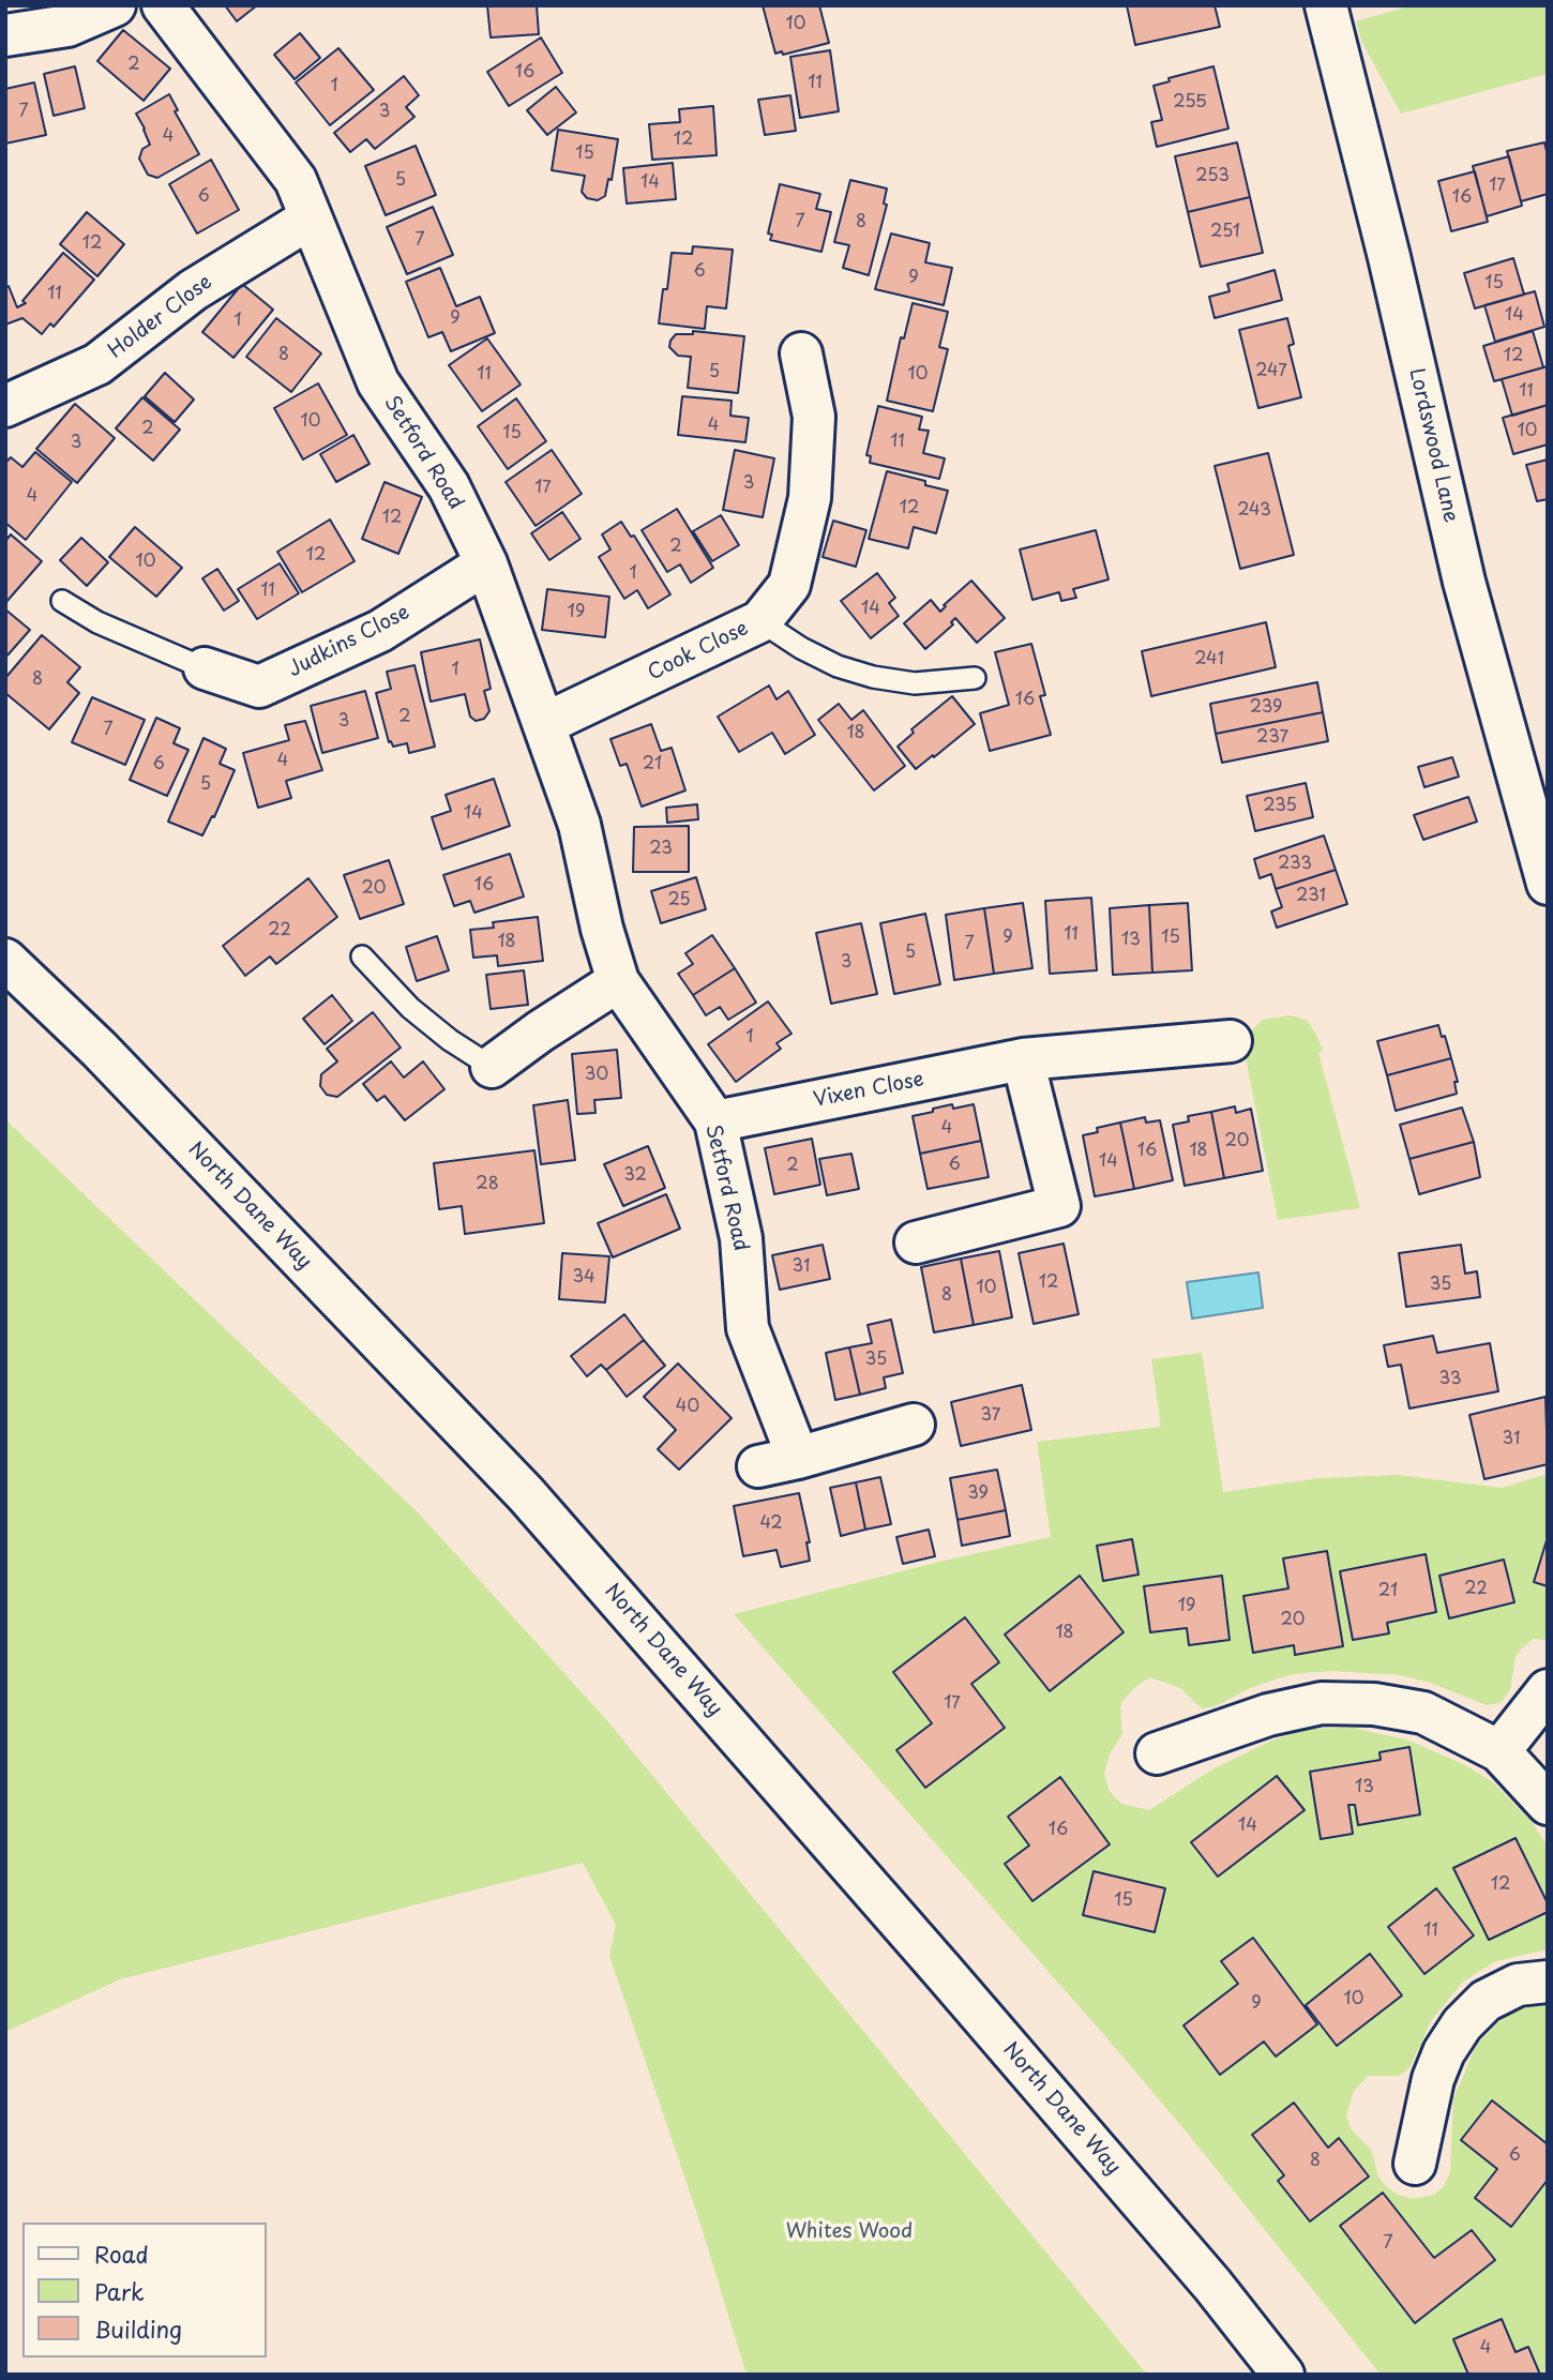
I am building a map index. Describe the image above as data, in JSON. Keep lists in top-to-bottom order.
{
  "streets": {
    "street": [
      "Holder Close",
      "Lordswood Lane",
      "Setford Road",
      "Judkins Close",
      "Cook Close",
      "Vixen Close",
      "North Dane Way"
    ]
  },
  "crossings": [
    ["Holder Close", "Setford Road"],
    ["Setford Road", "Judkins Close"],
    ["Setford Road", "Cook Close"],
    ["Setford Road", "Vixen Close"]
  ],
  "parks": ["Whites Wood"],
  "house_numbers": [
    "10",
    "2",
    "16",
    "11",
    "1",
    "255",
    "7",
    "3",
    "4",
    "12",
    "15",
    "253",
    "5",
    "14",
    "17",
    "6",
    "16",
    "7",
    "8",
    "251",
    "7",
    "12",
    "6",
    "9",
    "15",
    "11",
    "14",
    "9",
    "1",
    "8",
    "12",
    "247",
    "5",
    "11",
    "10",
    "11",
    "10",
    "4",
    "2",
    "10",
    "15",
    "11",
    "3",
    "3",
    "17",
    "4",
    "12",
    "243",
    "12",
    "2",
    "12",
    "10",
    "1",
    "11",
    "14",
    "19",
    "241",
    "1",
    "8",
    "16",
    "239",
    "2",
    "3",
    "7",
    "18",
    "237",
    "4",
    "6",
    "21",
    "5",
    "235",
    "14",
    "23",
    "233",
    "16",
    "20",
    "231",
    "25",
    "22",
    "11",
    "9",
    "15",
    "13",
    "18",
    "7",
    "5",
    "3",
    "1",
    "30",
    "4",
    "20",
    "16",
    "18",
    "14",
    "6",
    "2",
    "32",
    "28",
    "31",
    "34",
    "12",
    "35",
    "10",
    "8",
    "35",
    "33",
    "40",
    "37",
    "31",
    "39",
    "42",
    "22",
    "21",
    "19",
    "20",
    "18",
    "17",
    "13",
    "14",
    "16",
    "12",
    "15",
    "11",
    "10",
    "9",
    "6",
    "8",
    "7",
    "4"
  ],
  "legend": ["Road", "Park", "Building"]
}
